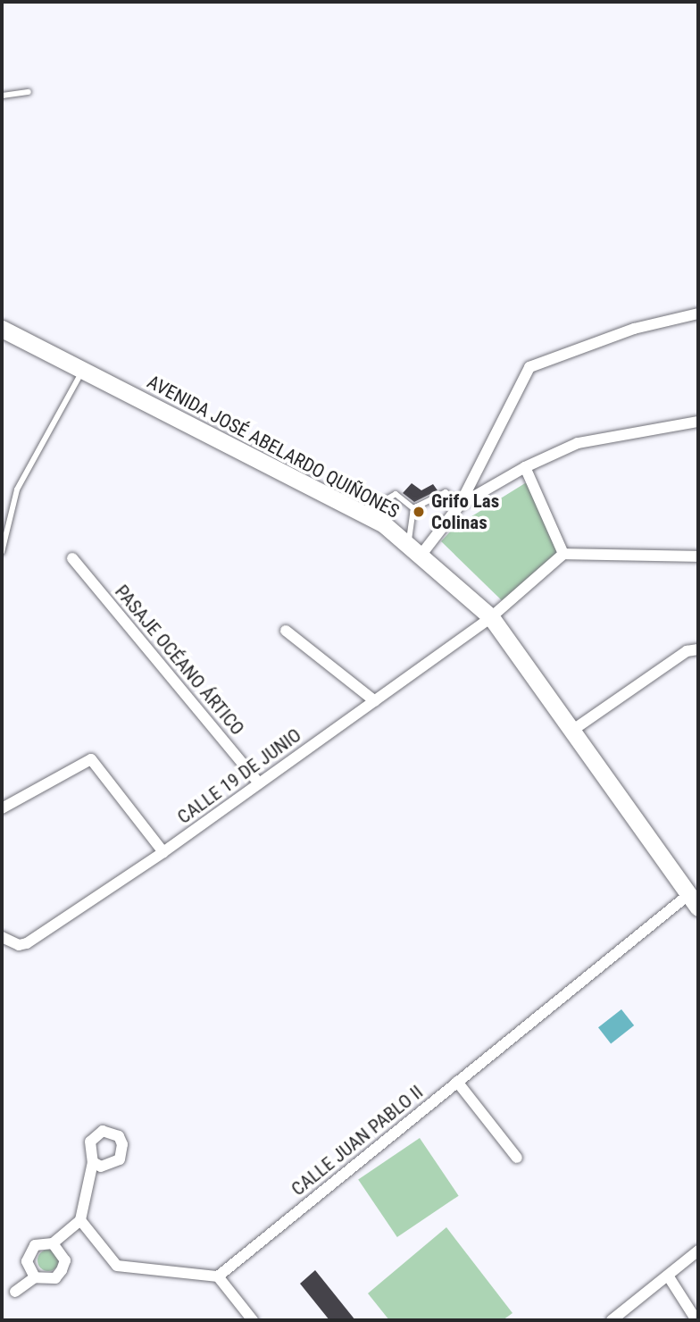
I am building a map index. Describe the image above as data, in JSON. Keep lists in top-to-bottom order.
{
  "streets": {
    "main road": ["AVENIDA JOSÉ ABELARDO QUIÑONES"],
    "street": ["PASAJE OCÉANO ÁRTICO", "CALLE 19 DE JUNIO", "CALLE JUAN PABLO II"]
  },
  "crossings": [
    ["AVENIDA JOSÉ ABELARDO QUIÑONES", "CALLE 19 DE JUNIO"],
    ["AVENIDA JOSÉ ABELARDO QUIÑONES", "CALLE JUAN PABLO II"],
    ["PASAJE OCÉANO ÁRTICO", "CALLE 19 DE JUNIO"]
  ],
  "places": ["Grifo Las Colinas"]
}
